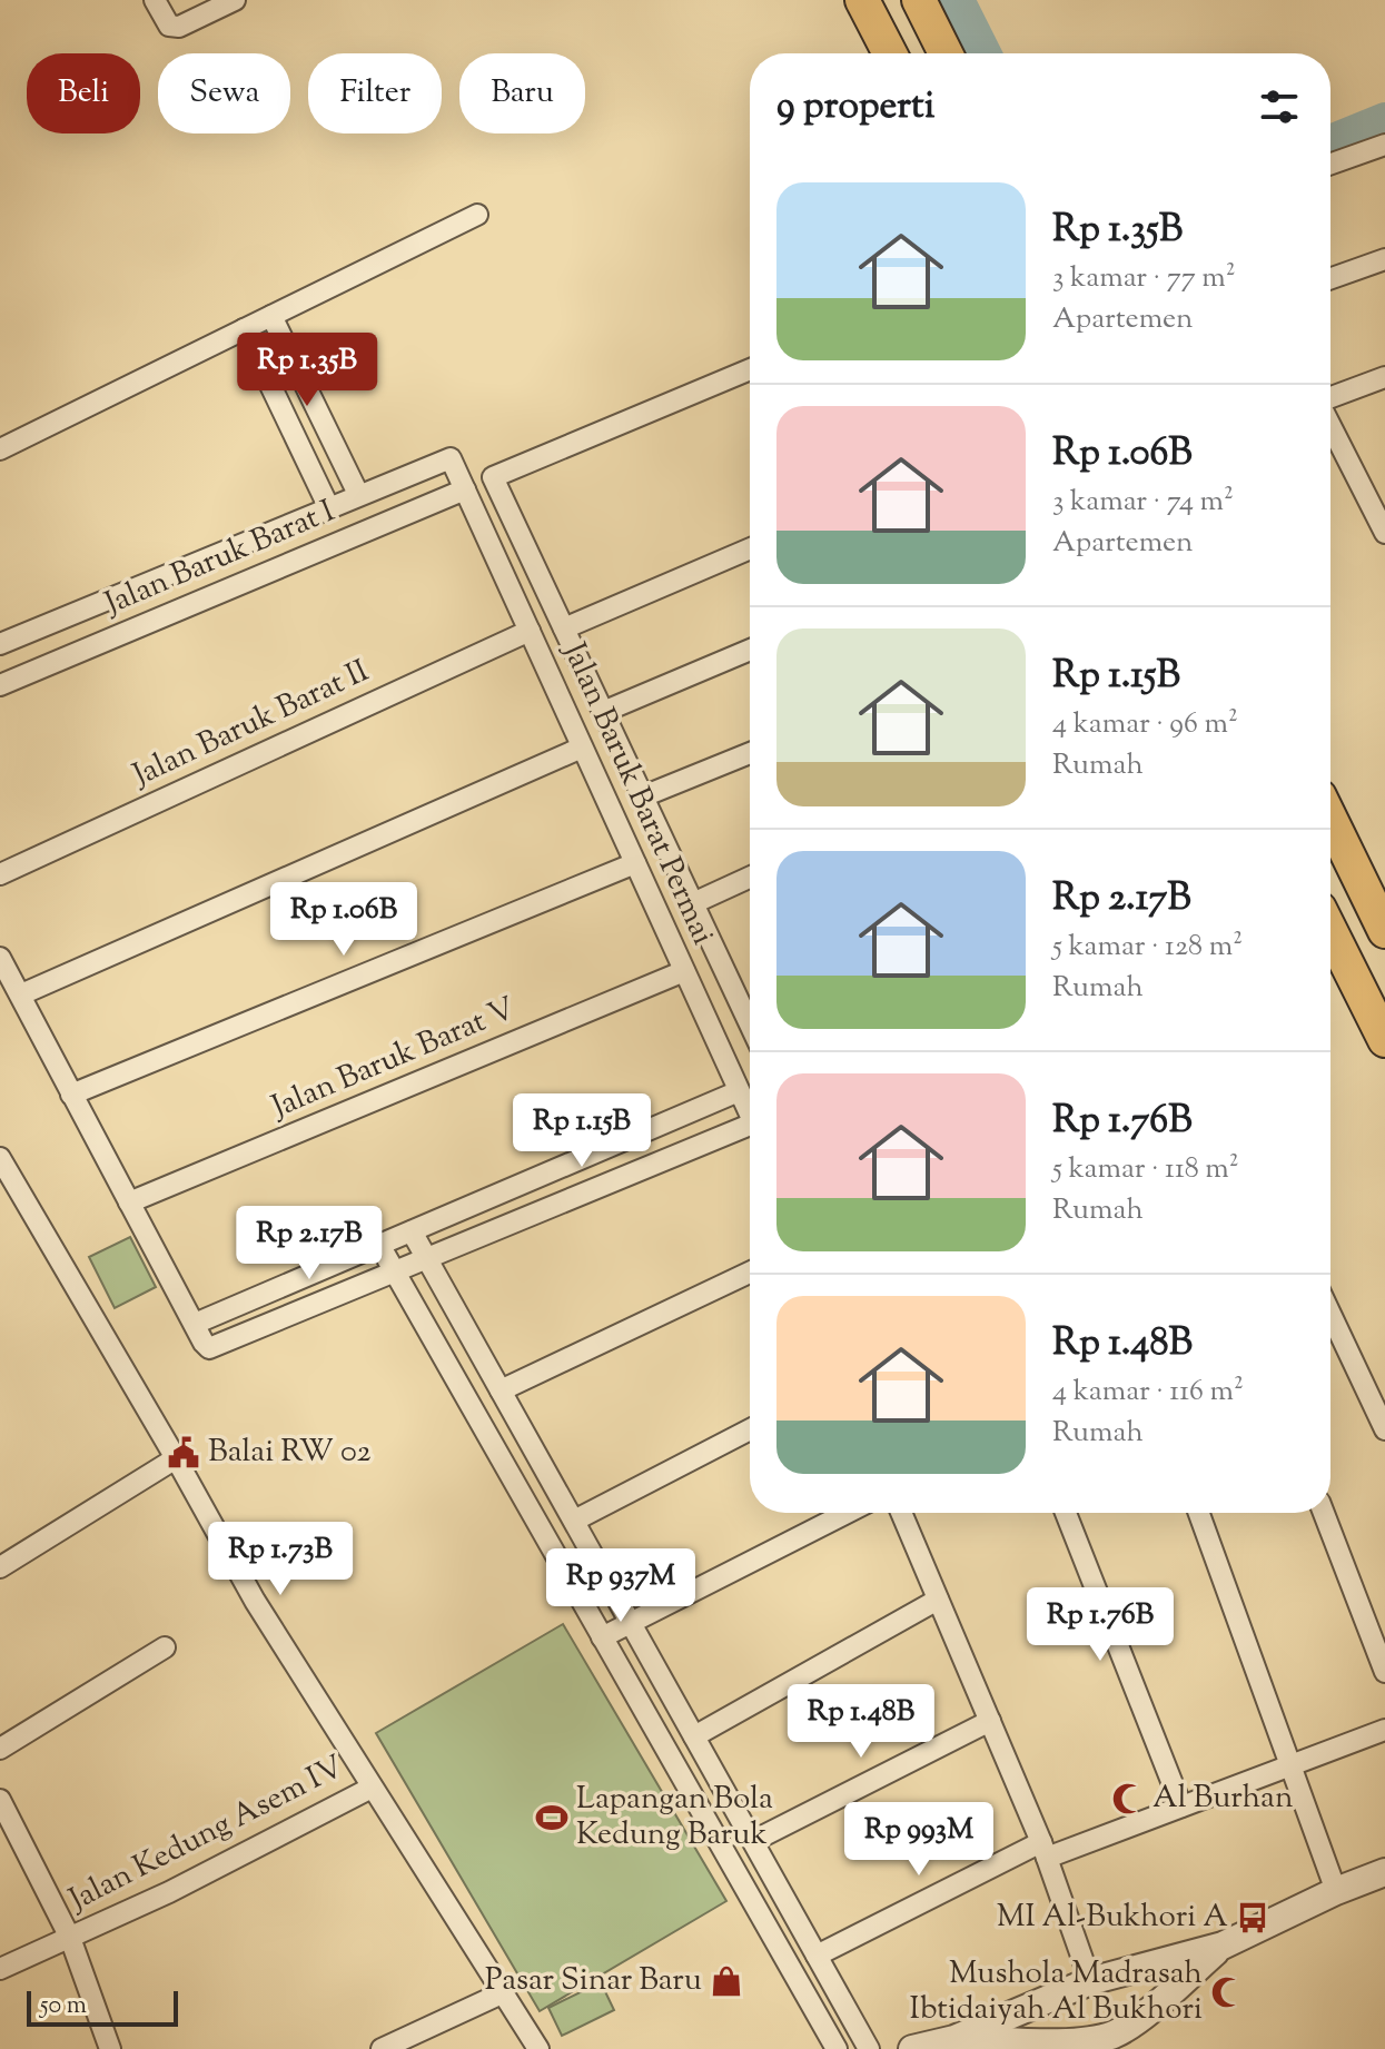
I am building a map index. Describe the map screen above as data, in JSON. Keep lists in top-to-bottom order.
{
  "streets": {
    "street": [
      "Jalan Baruk Barat I",
      "Jalan Baruk Barat II",
      "Jalan Baruk Barat Permai",
      "Jalan Baruk Barat V",
      "Jalan Kedung Asem IV"
    ]
  },
  "crossings": [
    ["Jalan Baruk Barat I", "Jalan Baruk Barat Permai"],
    ["Jalan Baruk Barat II", "Jalan Baruk Barat Permai"],
    ["Jalan Baruk Barat Permai", "Jalan Baruk Barat V"]
  ],
  "places": {
    "public building": ["Balai RW 02"],
    "mosque": ["Al Burhan", "Mushola Madrasah Ibtidaiyah Al Bukhori"],
    "sports": ["Lapangan Bola Kedung Baruk"],
    "bus stop": ["MI Al-Bukhori A"],
    "shop": ["Pasar Sinar Baru"]
  },
  "scale_bar": "50 m",
  "page": {
    "chip": [
      "Beli",
      "Sewa",
      "Filter",
      "Baru"
    ],
    "heading": "9 properti",
    "list": [
      {
        "name": "Rp 1.35B",
        "note": "3 kamar · 77 m² · Apartemen"
      },
      {
        "name": "Rp 1.06B",
        "note": "3 kamar · 74 m² · Apartemen"
      },
      {
        "name": "Rp 1.15B",
        "note": "4 kamar · 96 m² · Rumah"
      },
      {
        "name": "Rp 2.17B",
        "note": "5 kamar · 128 m² · Rumah"
      },
      {
        "name": "Rp 1.76B",
        "note": "5 kamar · 118 m² · Rumah"
      },
      {
        "name": "Rp 1.48B",
        "note": "4 kamar · 116 m² · Rumah"
      }
    ],
    "price": [
      "Rp 1.35B",
      "Rp 1.06B",
      "Rp 1.15B",
      "Rp 2.17B",
      "Rp 1.73B",
      "Rp 937M",
      "Rp 1.76B",
      "Rp 1.48B",
      "Rp 993M"
    ],
    "scale": "50 m"
  }
}
